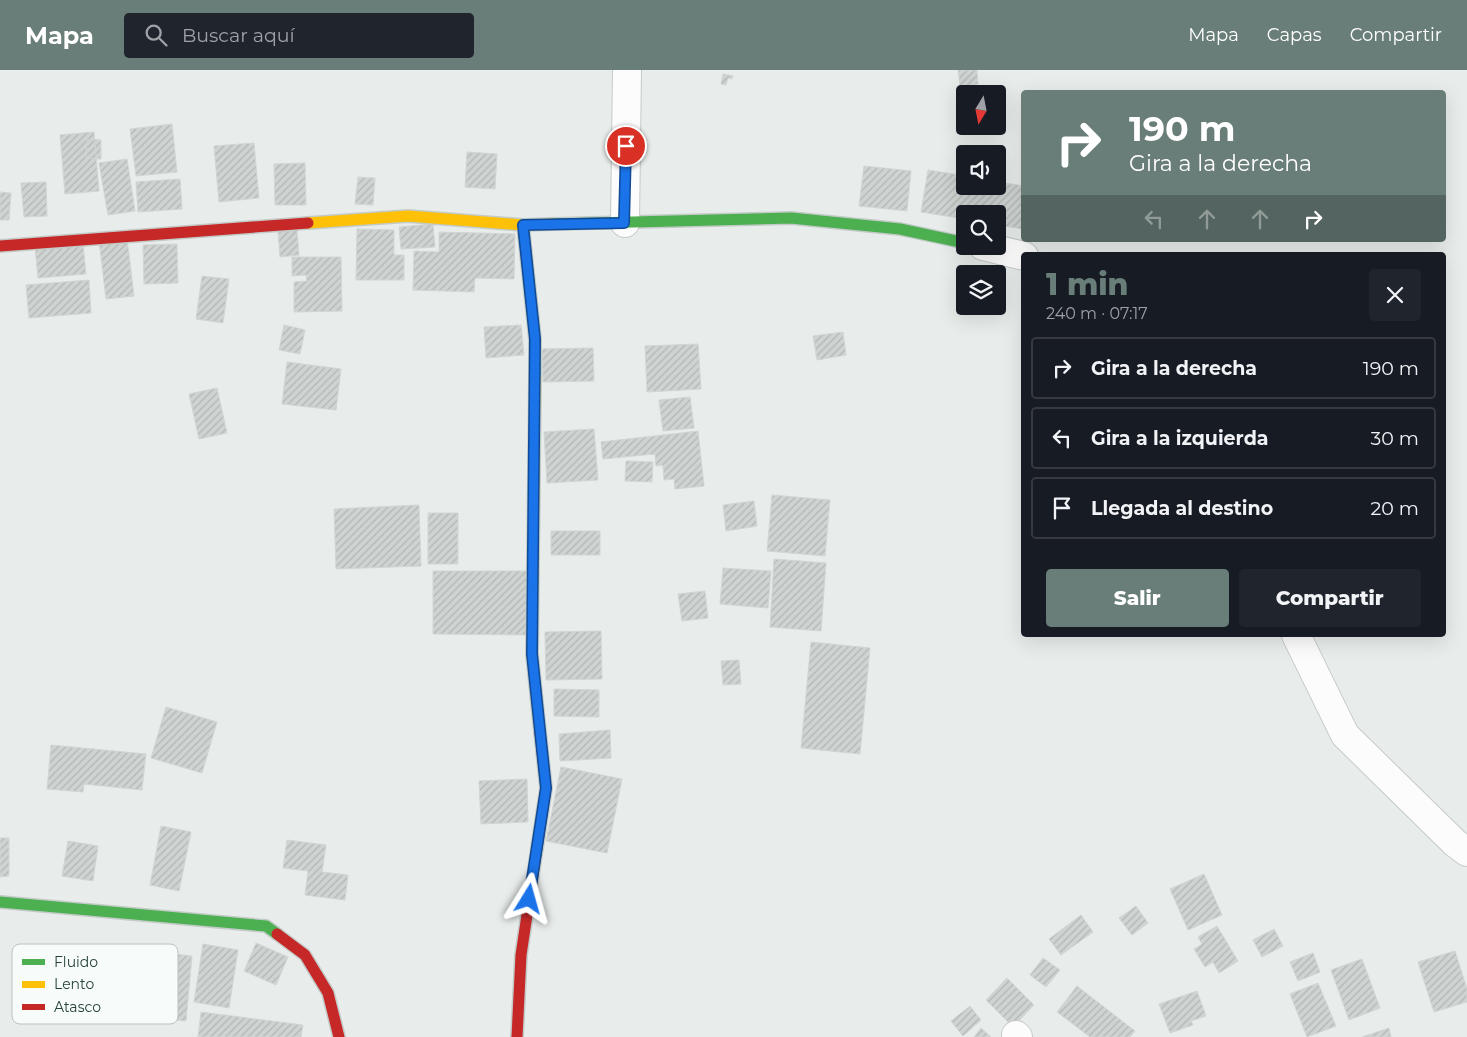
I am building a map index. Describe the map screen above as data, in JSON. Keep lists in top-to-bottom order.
{
  "legend": ["Fluido", "Lento", "Atasco"],
  "north": "bottom",
  "page": {
    "header": "Mapa",
    "search": "Buscar aquí",
    "nav": ["Mapa", "Capas", "Compartir"],
    "turn": ["190 m", "Gira a la derecha"],
    "heading": ["1 min", "240 m · 07:17"],
    "list": [
      {
        "name": "Gira a la derecha",
        "value": "190 m"
      },
      {
        "name": "Gira a la izquierda",
        "value": "30 m"
      },
      {
        "name": "Llegada al destino",
        "value": "20 m"
      }
    ],
    "buttons": ["Salir", "Compartir"]
  }
}
